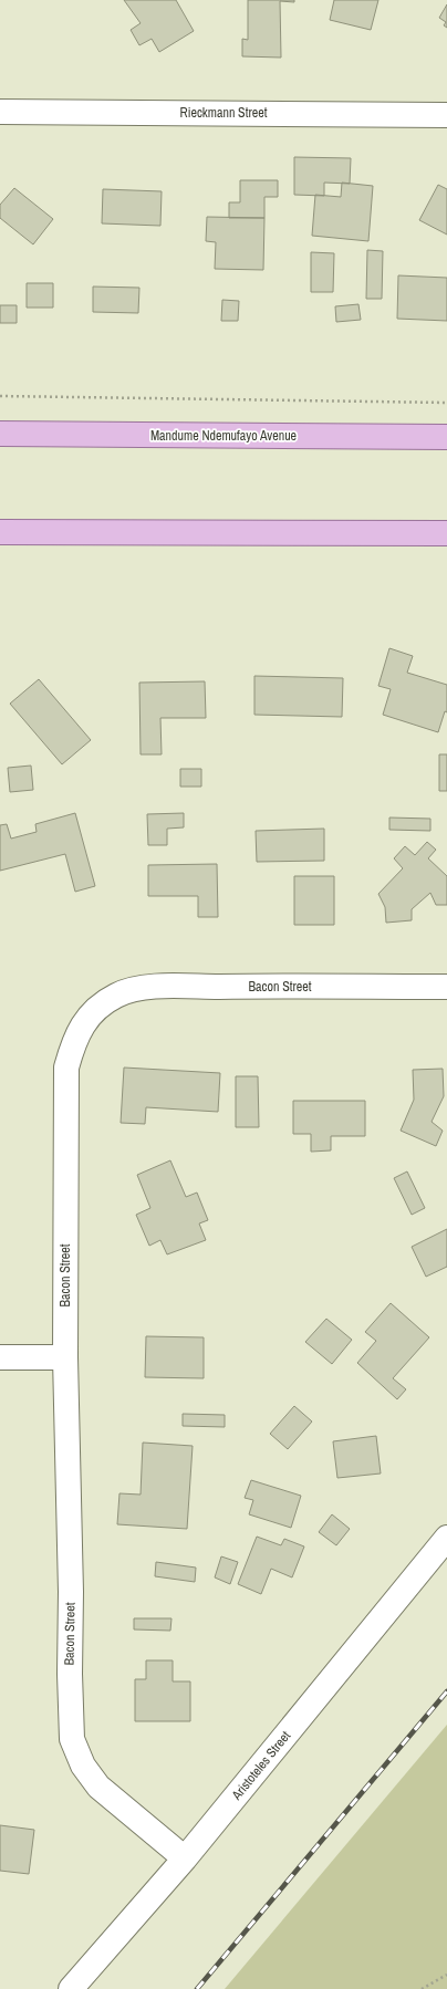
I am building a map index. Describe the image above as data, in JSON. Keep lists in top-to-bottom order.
{
  "streets": {
    "main road": ["Mandume Ndemufayo Avenue"],
    "street": ["Rieckmann Street", "Bacon Street", "Aristoteles Street"]
  },
  "crossings": [
    ["Bacon Street", "Aristoteles Street"]
  ]
}
